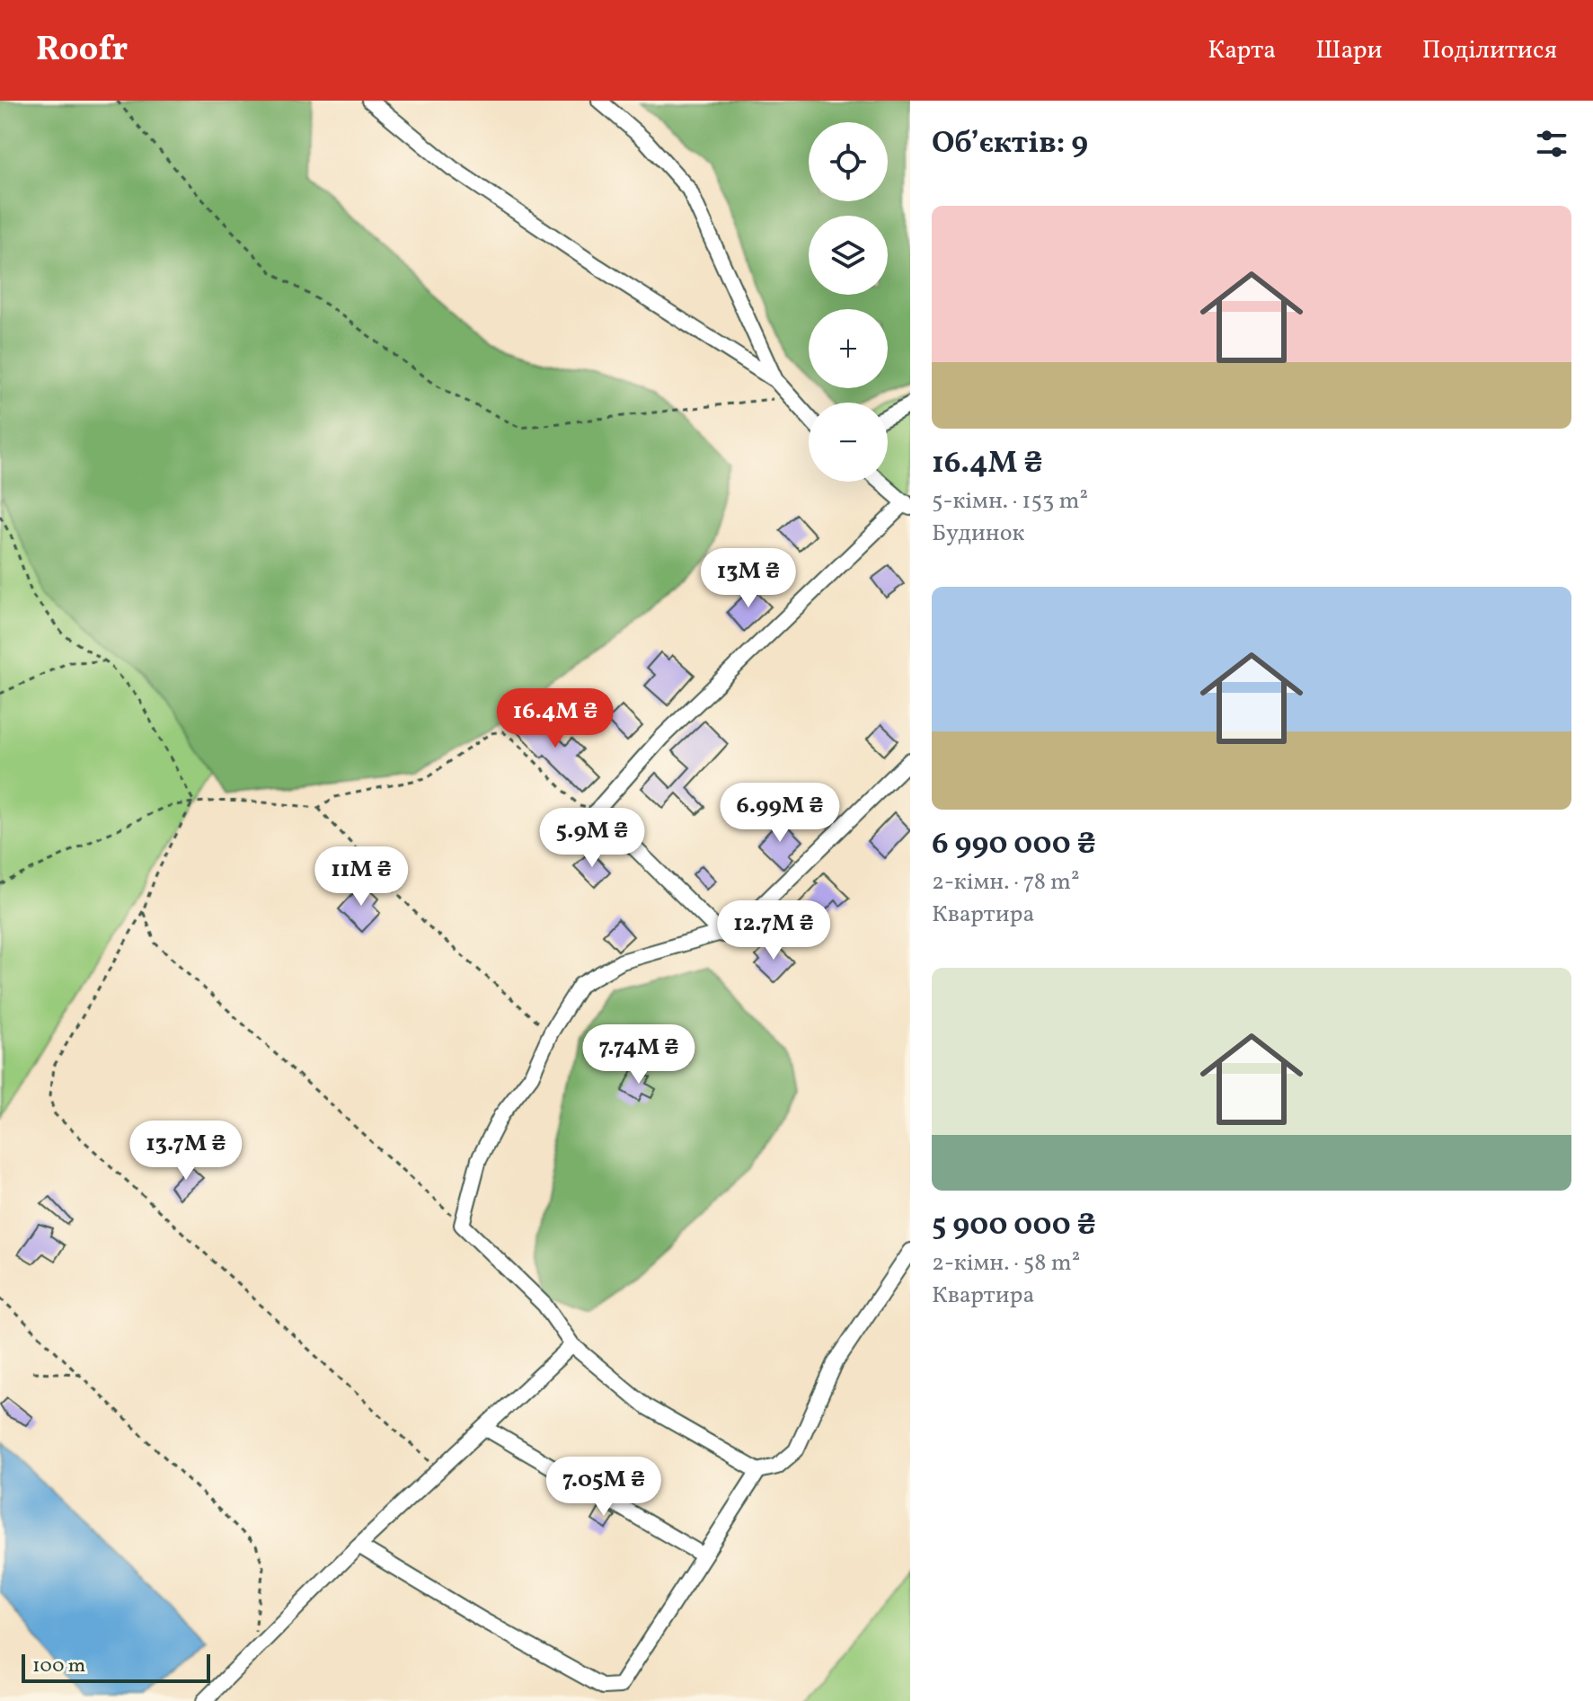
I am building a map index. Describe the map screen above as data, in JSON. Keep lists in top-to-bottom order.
{
  "scale_bar": "100 m",
  "page": {
    "header": "Roofr",
    "nav": ["Карта", "Шари", "Поділитися"],
    "heading": "Об’єктів: 9",
    "map_buttons": ["+", "−"],
    "list": [
      {
        "name": "16.4M ₴",
        "note": "5-кімн. · 153 m² · Будинок"
      },
      {
        "name": "6 990 000 ₴",
        "note": "2-кімн. · 78 m² · Квартира"
      },
      {
        "name": "5 900 000 ₴",
        "note": "2-кімн. · 58 m² · Квартира"
      }
    ],
    "price": [
      "13M ₴",
      "16.4M ₴",
      "6.99M ₴",
      "5.9M ₴",
      "11M ₴",
      "12.7M ₴",
      "7.74M ₴",
      "13.7M ₴",
      "7.05M ₴"
    ],
    "scale": "100 m"
  }
}
